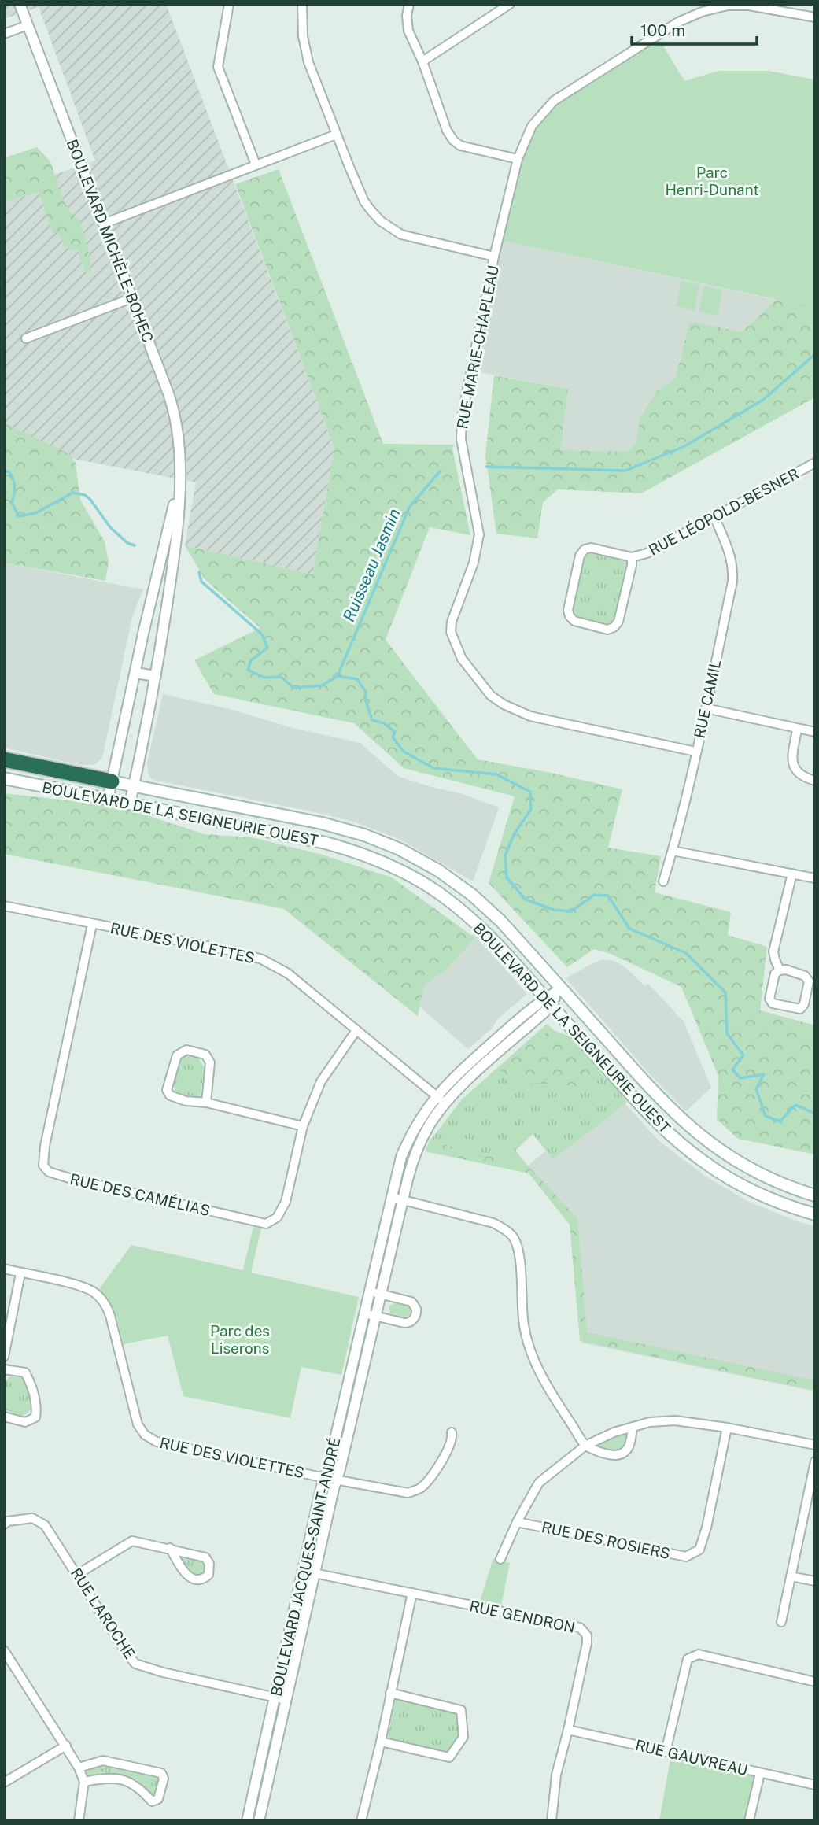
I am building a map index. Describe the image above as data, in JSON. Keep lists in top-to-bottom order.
{
  "streets": {
    "main road": ["BOULEVARD DE LA SEIGNEURIE OUEST"],
    "street": [
      "BOULEVARD MICHÈLE-BOHEC",
      "RUE MARIE-CHAPLEAU",
      "RUE LÉOPOLD-BESNER",
      "RUE CAMIL",
      "RUE DES VIOLETTES",
      "RUE DES CAMÉLIAS",
      "RUE DES ROSIERS",
      "BOULEVARD JACQUES-SAINT-ANDRÉ",
      "RUE LAROCHE",
      "RUE GENDRON",
      "RUE GAUVREAU"
    ]
  },
  "crossings": [
    ["BOULEVARD MICHÈLE-BOHEC", "BOULEVARD DE LA SEIGNEURIE OUEST"],
    ["RUE MARIE-CHAPLEAU", "RUE CAMIL"],
    ["RUE LÉOPOLD-BESNER", "RUE CAMIL"],
    ["BOULEVARD DE LA SEIGNEURIE OUEST", "BOULEVARD JACQUES-SAINT-ANDRÉ"],
    ["RUE DES VIOLETTES", "RUE DES CAMÉLIAS"],
    ["RUE DES VIOLETTES", "BOULEVARD JACQUES-SAINT-ANDRÉ"],
    ["BOULEVARD JACQUES-SAINT-ANDRÉ", "RUE LAROCHE"],
    ["BOULEVARD JACQUES-SAINT-ANDRÉ", "RUE GENDRON"],
    ["RUE GENDRON", "RUE GAUVREAU"]
  ],
  "water": ["Ruisseau Jasmin"],
  "parks": ["Parc Henri-Dunant", "Parc des Liserons"],
  "scale_bar": "100 m"
}
